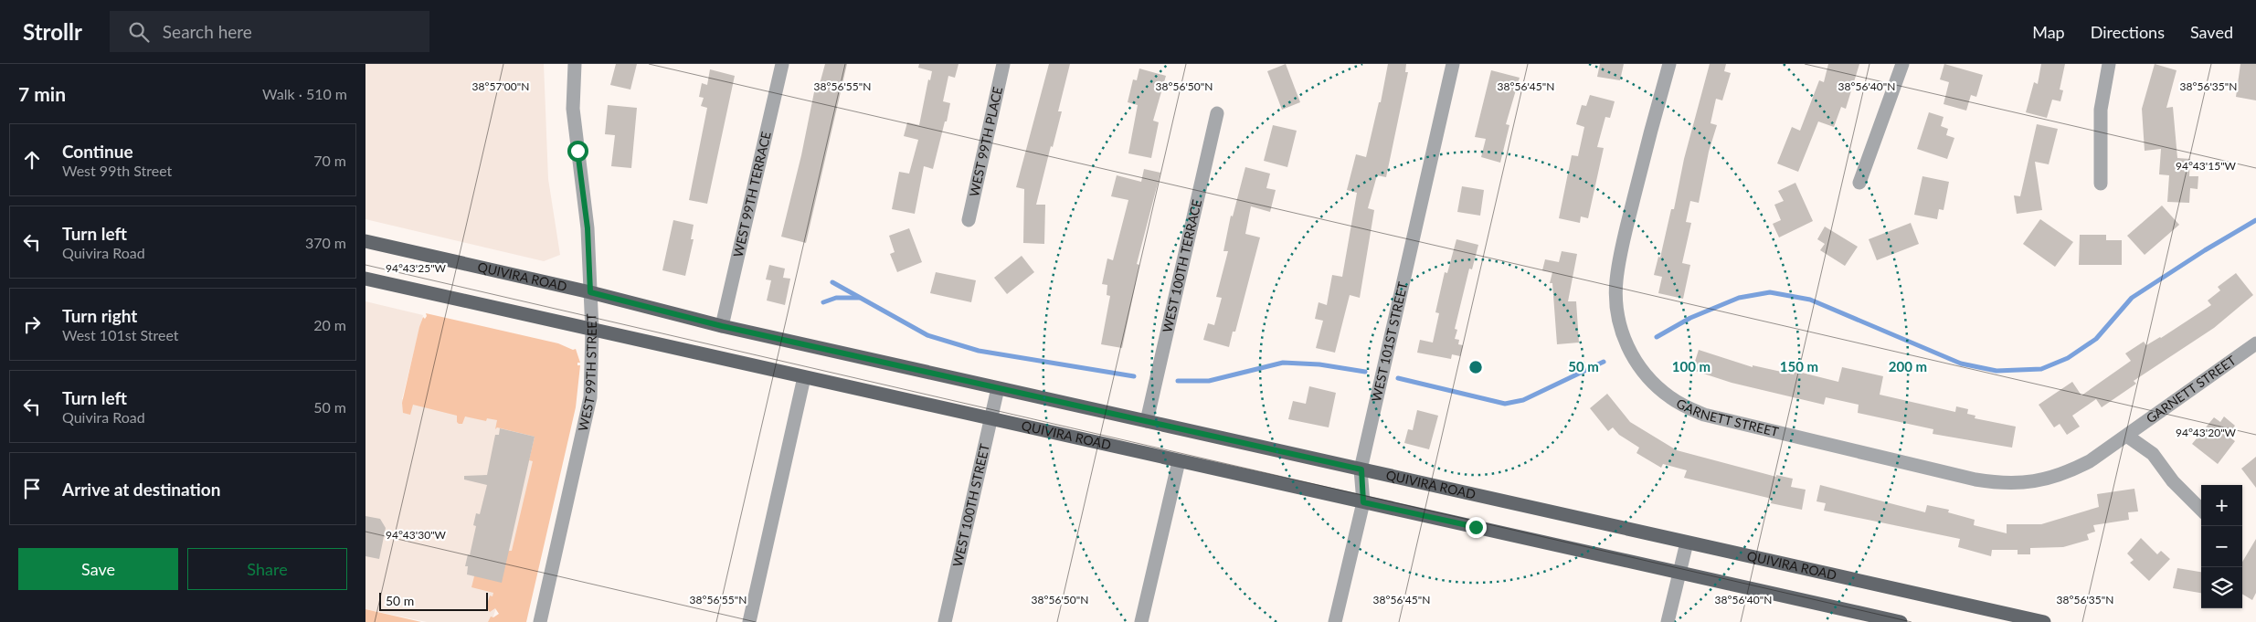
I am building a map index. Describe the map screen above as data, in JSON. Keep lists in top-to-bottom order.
{
  "streets": {
    "main road": ["QUIVIRA ROAD"],
    "street": [
      "WEST 99TH PLACE",
      "WEST 99TH TERRACE",
      "WEST 100TH TERRACE",
      "WEST 101ST STREET",
      "WEST 99TH STREET",
      "GARNETT STREET",
      "WEST 100TH STREET"
    ]
  },
  "crossings": [
    ["WEST 99TH TERRACE", "QUIVIRA ROAD"],
    ["WEST 100TH TERRACE", "QUIVIRA ROAD"],
    ["QUIVIRA ROAD", "WEST 101ST STREET"],
    ["QUIVIRA ROAD", "WEST 99TH STREET"],
    ["QUIVIRA ROAD", "WEST 100TH STREET"]
  ],
  "scale_bar": "50 m",
  "page": {
    "header": "Strollr",
    "search": "Search here",
    "nav": ["Map", "Directions", "Saved"],
    "heading": ["7 min", "Walk · 510 m"],
    "list": [
      ["Continue", "West 99th Street", "70 m"],
      ["Turn left", "Quivira Road", "370 m"],
      ["Turn right", "West 101st Street", "20 m"],
      ["Turn left", "Quivira Road", "50 m"],
      "Arrive at destination"
    ],
    "map_buttons": ["+", "−"],
    "buttons": ["Save", "Share"],
    "scale": "50 m"
  },
  "coordinates": [
    "38°57'00\"N",
    "38°56'55\"N",
    "38°56'50\"N",
    "38°56'45\"N",
    "38°56'35\"N",
    "38°56'40\"N",
    "94°43'15\"W",
    "94°43'25\"W",
    "94°43'20\"W",
    "94°43'30\"W"
  ],
  "rings": [
    "50 m",
    "100 m",
    "150 m",
    "200 m"
  ]
}
